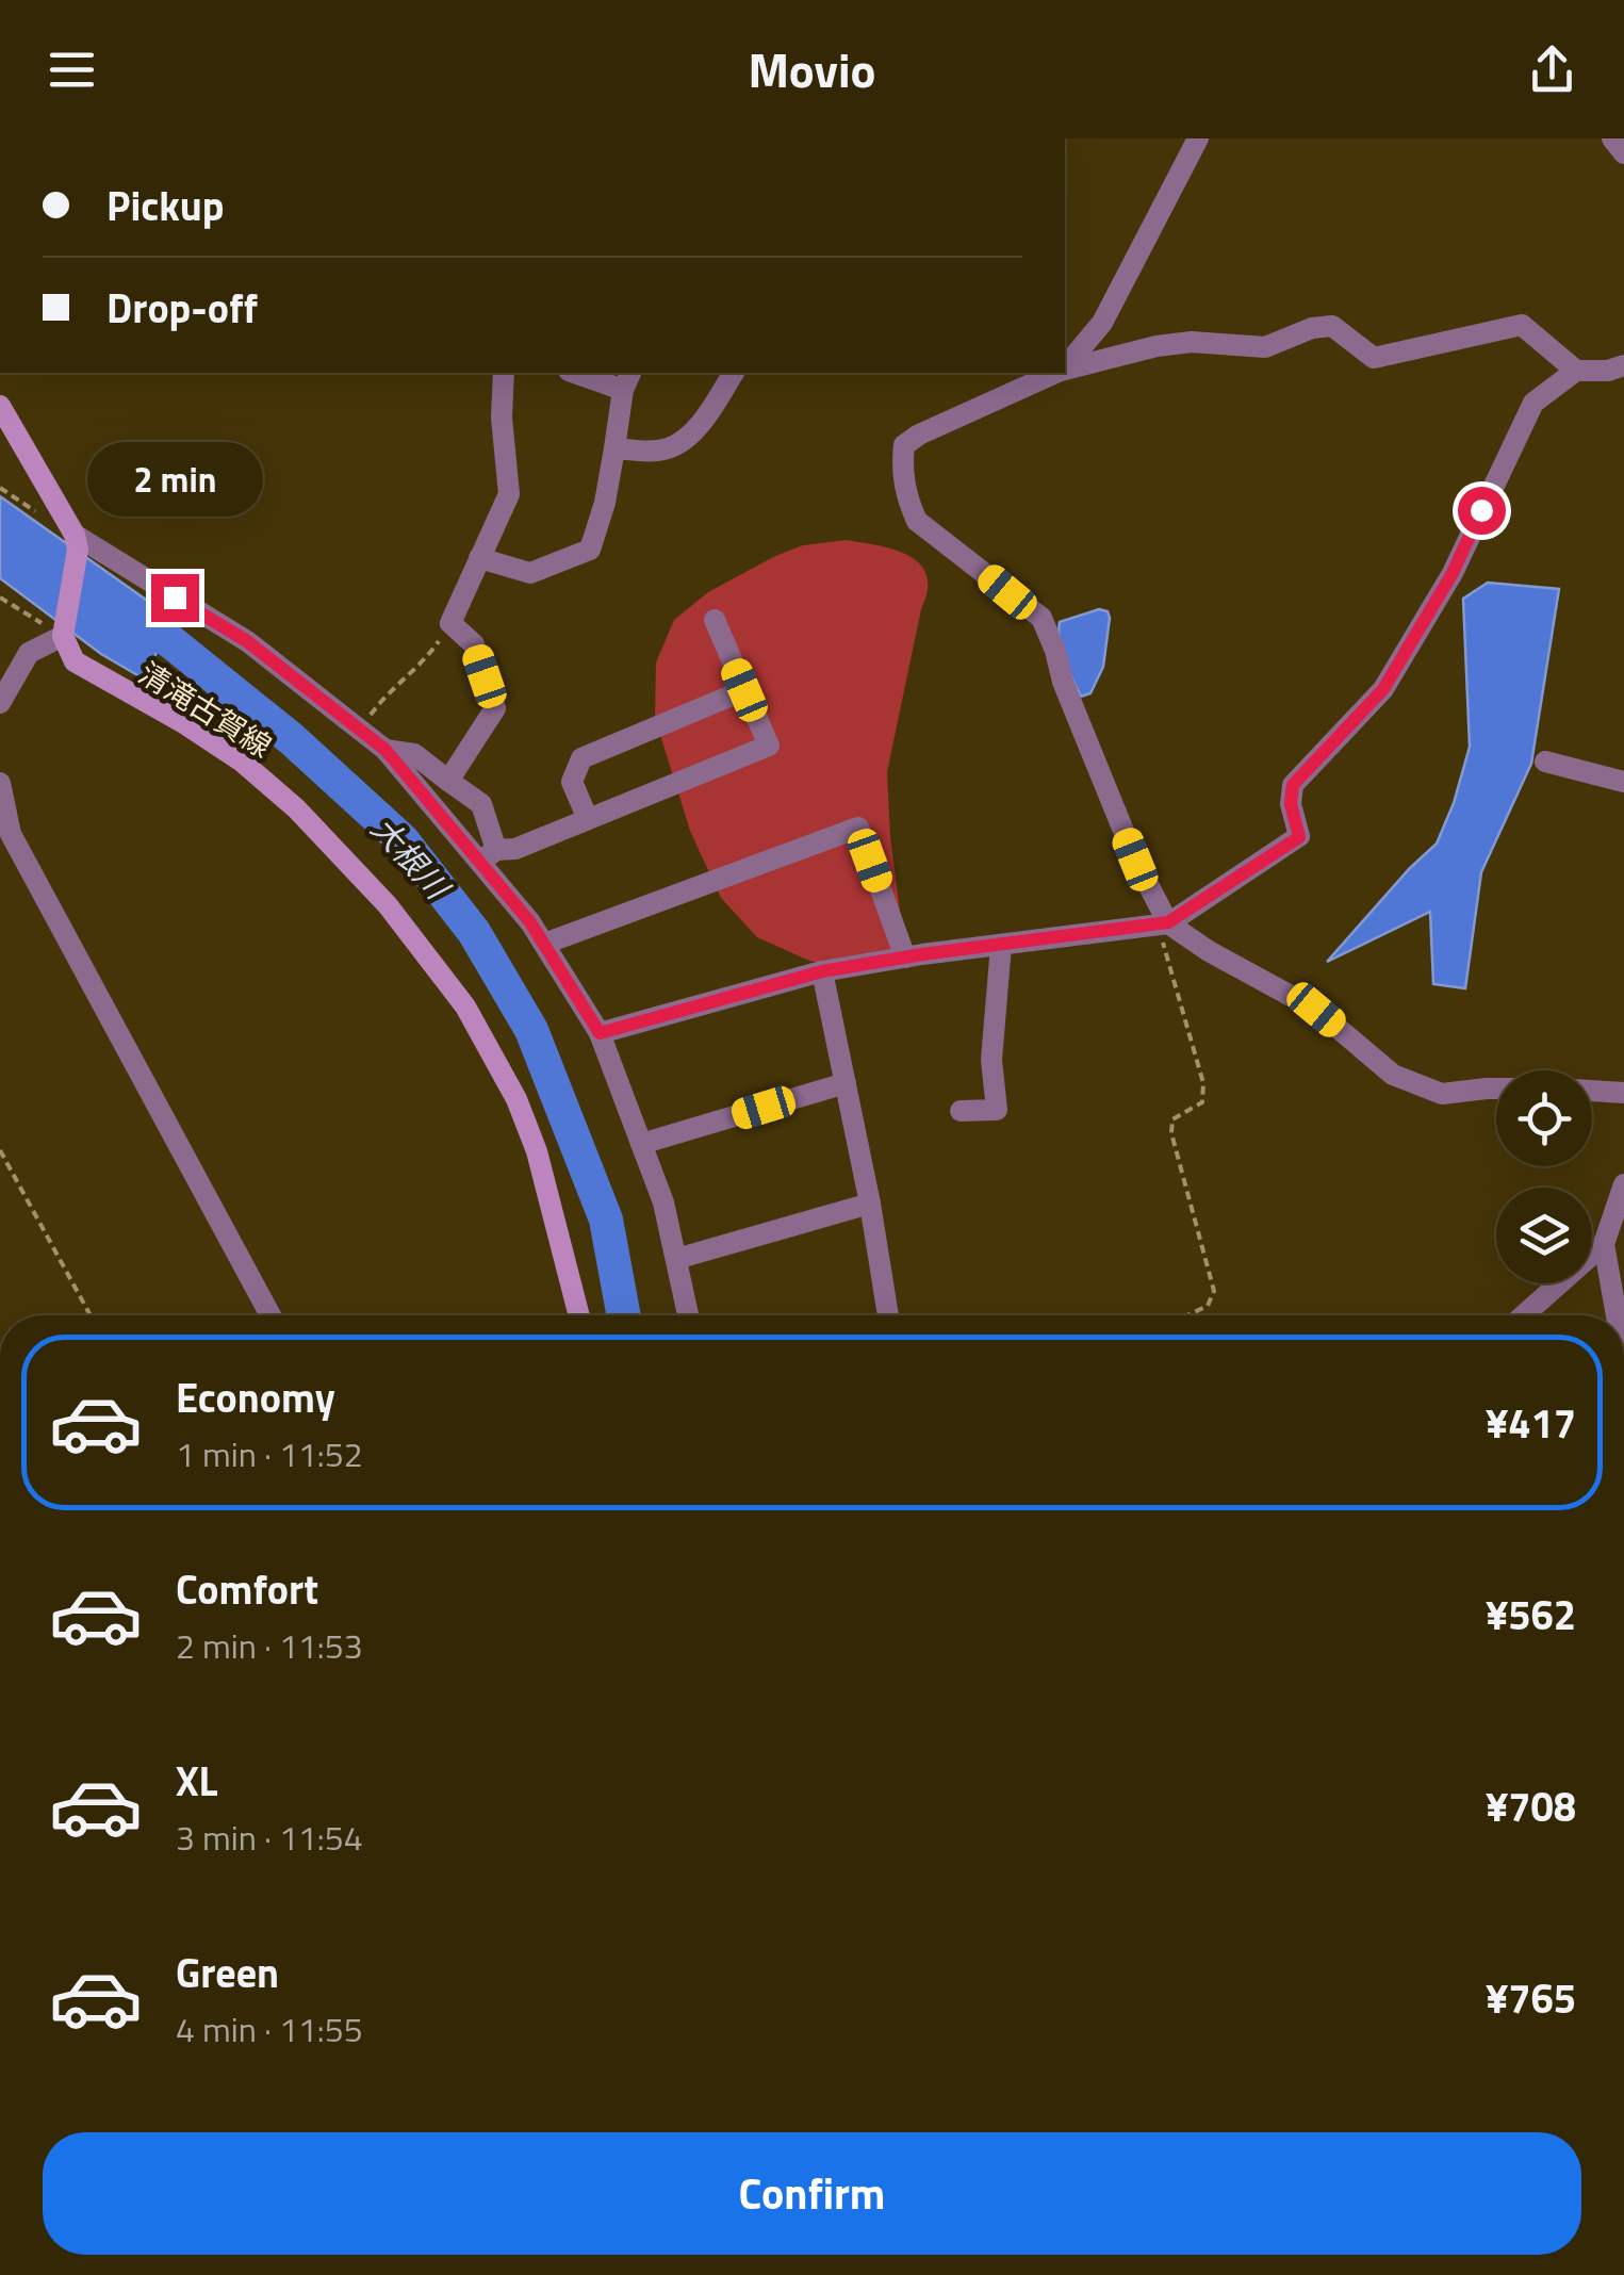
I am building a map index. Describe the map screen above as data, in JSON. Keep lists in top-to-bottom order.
{
  "streets": {
    "main road": ["清滝古賀線"]
  },
  "water": ["大根川"],
  "page": {
    "header": "Movio",
    "banner": ["Pickup", "Drop-off"],
    "bubble": "2 min",
    "list": [
      {
        "name": "Economy",
        "note": "1 min · 11:52",
        "value": "¥417"
      },
      {
        "name": "Comfort",
        "note": "2 min · 11:53",
        "value": "¥562"
      },
      {
        "name": "XL",
        "note": "3 min · 11:54",
        "value": "¥708"
      },
      {
        "name": "Green",
        "note": "4 min · 11:55",
        "value": "¥765"
      }
    ],
    "buttons": "Confirm"
  }
}
